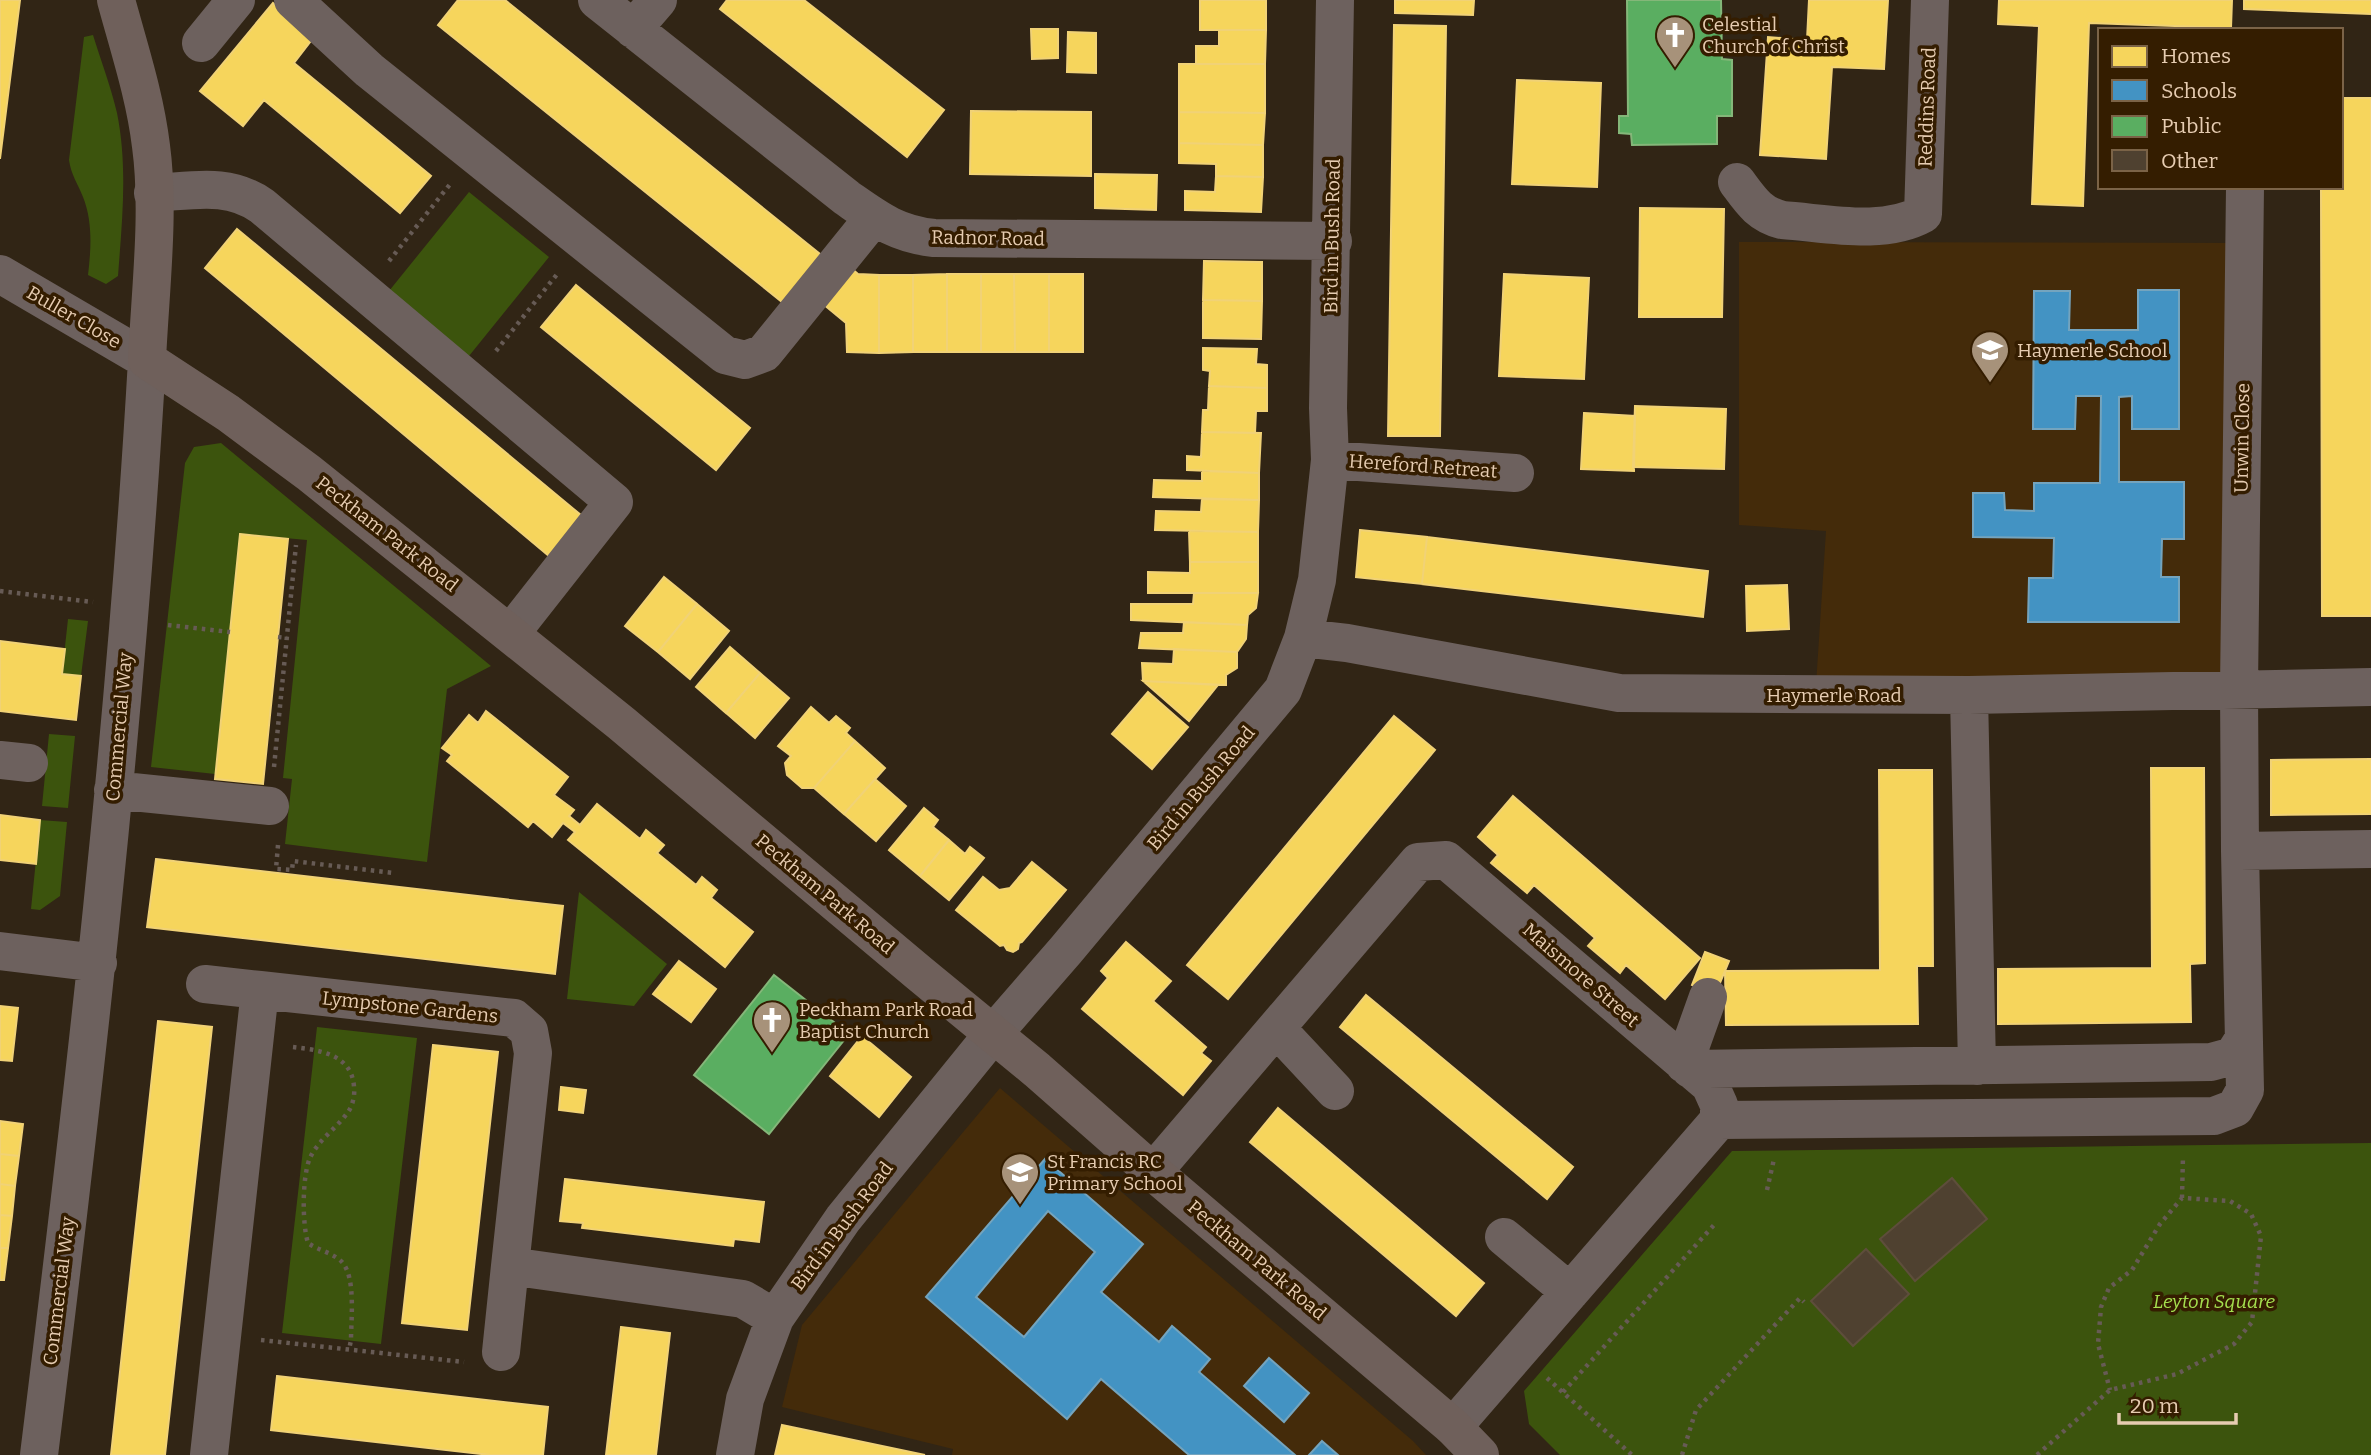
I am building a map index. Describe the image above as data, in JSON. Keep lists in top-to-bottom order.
{
  "streets": {
    "main road": ["Peckham Park Road", "Commercial Way"],
    "street": [
      "Reddins Road",
      "Bird in Bush Road",
      "Radnor Road",
      "Buller Close",
      "Unwin Close",
      "Hereford Retreat",
      "Haymerle Road",
      "Maismore Street",
      "Lympstone Gardens"
    ]
  },
  "crossings": [
    ["Bird in Bush Road", "Radnor Road"],
    ["Bird in Bush Road", "Hereford Retreat"],
    ["Bird in Bush Road", "Peckham Park Road"],
    ["Bird in Bush Road", "Haymerle Road"],
    ["Buller Close", "Peckham Park Road"],
    ["Buller Close", "Commercial Way"],
    ["Unwin Close", "Haymerle Road"],
    ["Unwin Close", "Maismore Street"],
    ["Peckham Park Road", "Commercial Way"],
    ["Peckham Park Road", "Maismore Street"]
  ],
  "parks": ["Leyton Square"],
  "places": {
    "church": ["Celestial Church of Christ", "Peckham Park Road Baptist Church"],
    "school or university": ["Haymerle School", "St Francis RC Primary School"]
  },
  "legend": [
    "Homes",
    "Schools",
    "Public",
    "Other"
  ],
  "scale_bar": "20 m"
}
